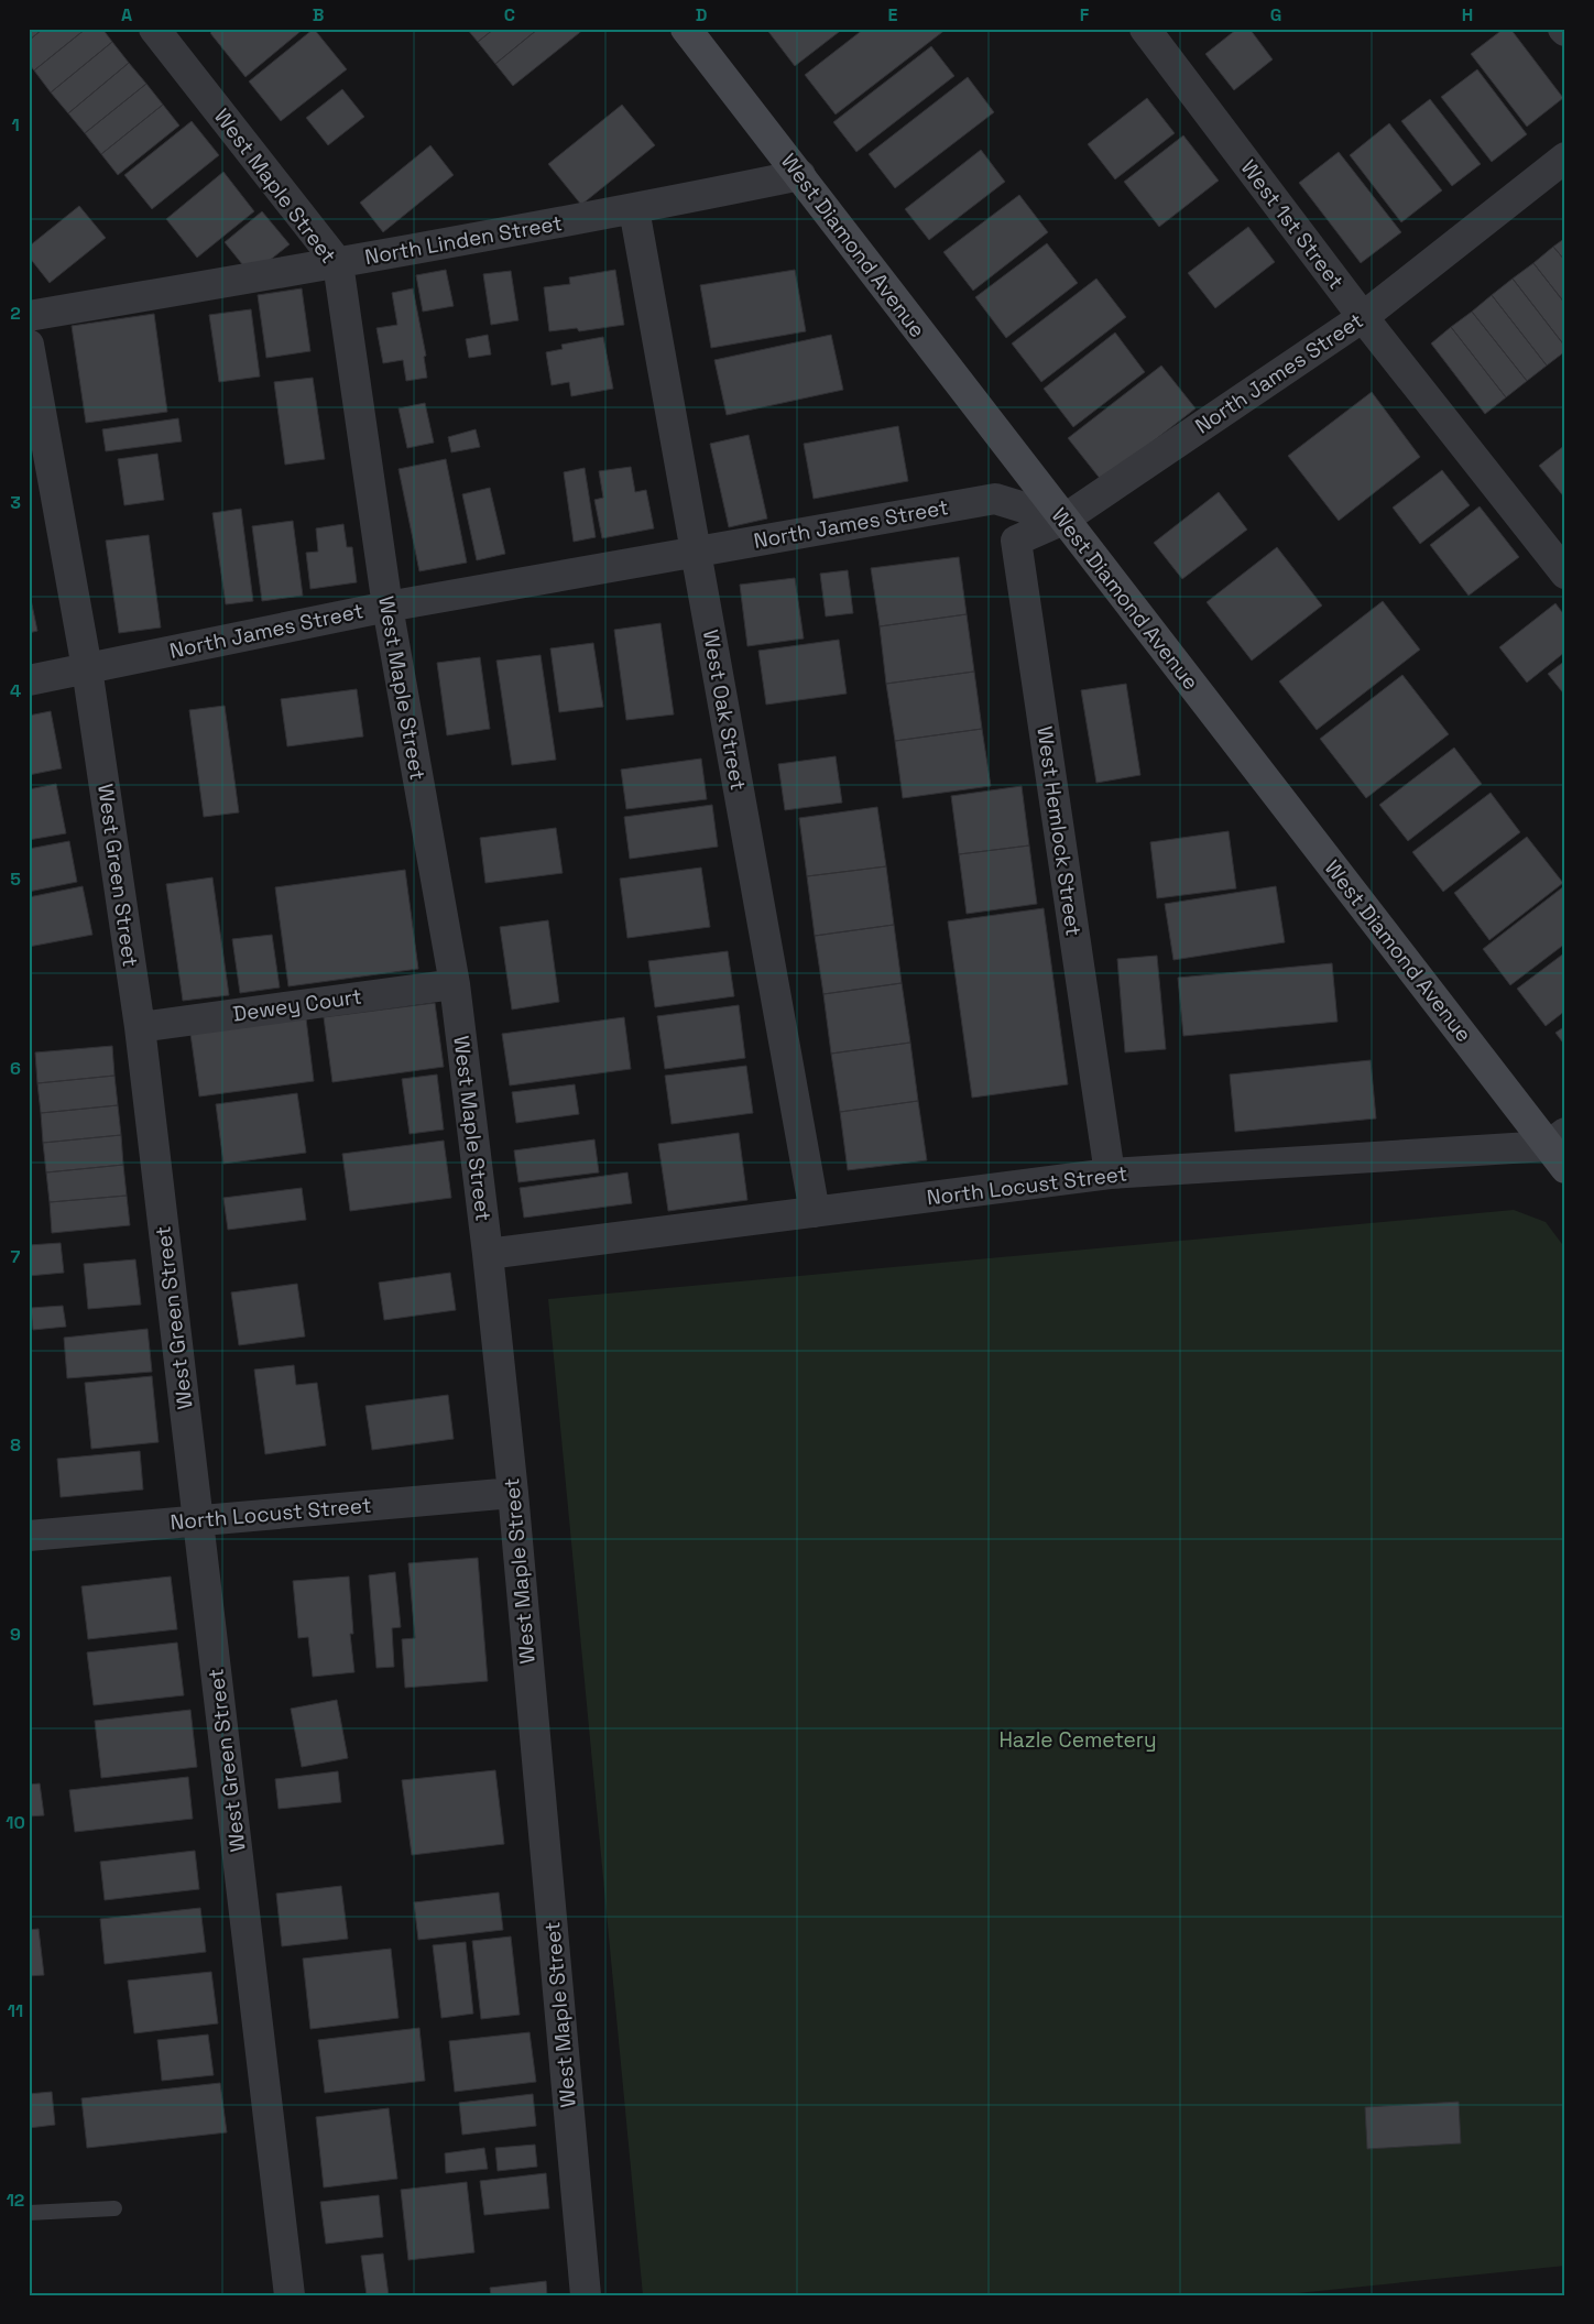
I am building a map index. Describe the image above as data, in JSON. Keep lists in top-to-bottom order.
{
  "streets": {
    "street": [
      "West Maple Street",
      "West 1st Street",
      "North Linden Street",
      "West Diamond Avenue",
      "North James Street",
      "West Oak Street",
      "West Hemlock Street",
      "West Green Street",
      "Dewey Court",
      "North Locust Street"
    ]
  },
  "crossings": [
    ["West Maple Street", "North Linden Street"],
    ["West Maple Street", "North James Street"],
    ["West Maple Street", "Dewey Court"],
    ["West Maple Street", "North Locust Street"],
    ["West 1st Street", "North James Street"],
    ["North Linden Street", "West Diamond Avenue"],
    ["North Linden Street", "West Oak Street"],
    ["West Diamond Avenue", "North James Street"],
    ["West Diamond Avenue", "West Hemlock Street"],
    ["West Diamond Avenue", "North Locust Street"],
    ["North James Street", "West Oak Street"],
    ["North James Street", "West Hemlock Street"],
    ["North James Street", "West Green Street"],
    ["West Oak Street", "North Locust Street"],
    ["West Hemlock Street", "North Locust Street"],
    ["West Green Street", "Dewey Court"],
    ["West Green Street", "North Locust Street"]
  ],
  "parks": ["Hazle Cemetery"],
  "grid": {
    "columns": [
      "A",
      "B",
      "C",
      "D",
      "E",
      "F",
      "G",
      "H"
    ],
    "rows": [
      "1",
      "2",
      "3",
      "4",
      "5",
      "6",
      "7",
      "8",
      "9",
      "10",
      "11",
      "12"
    ]
  }
}
